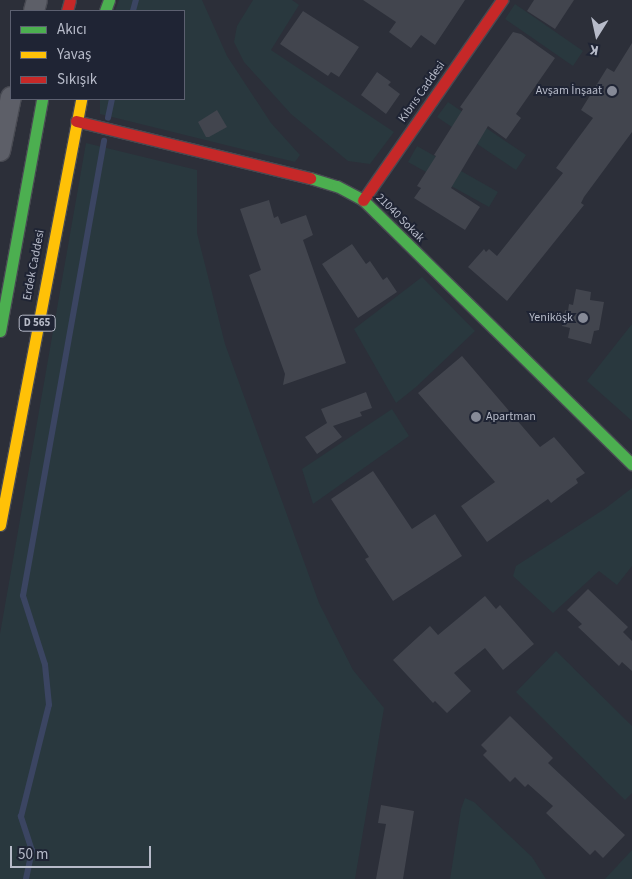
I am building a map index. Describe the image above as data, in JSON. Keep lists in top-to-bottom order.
{
  "streets": {
    "main road": [
      "Kıbrıs Caddesi",
      "21040 Sokak",
      "Erdek Caddesi",
      "D 565"
    ]
  },
  "crossings": [
    ["Kıbrıs Caddesi", "21040 Sokak"],
    ["21040 Sokak", "Erdek Caddesi"]
  ],
  "places": ["Avşam İnşaat", "Yeniköşk", "Apartman"],
  "legend": ["Akıcı", "Yavaş", "Sıkışık"],
  "scale_bar": "50 m",
  "north": "bottom"
}
